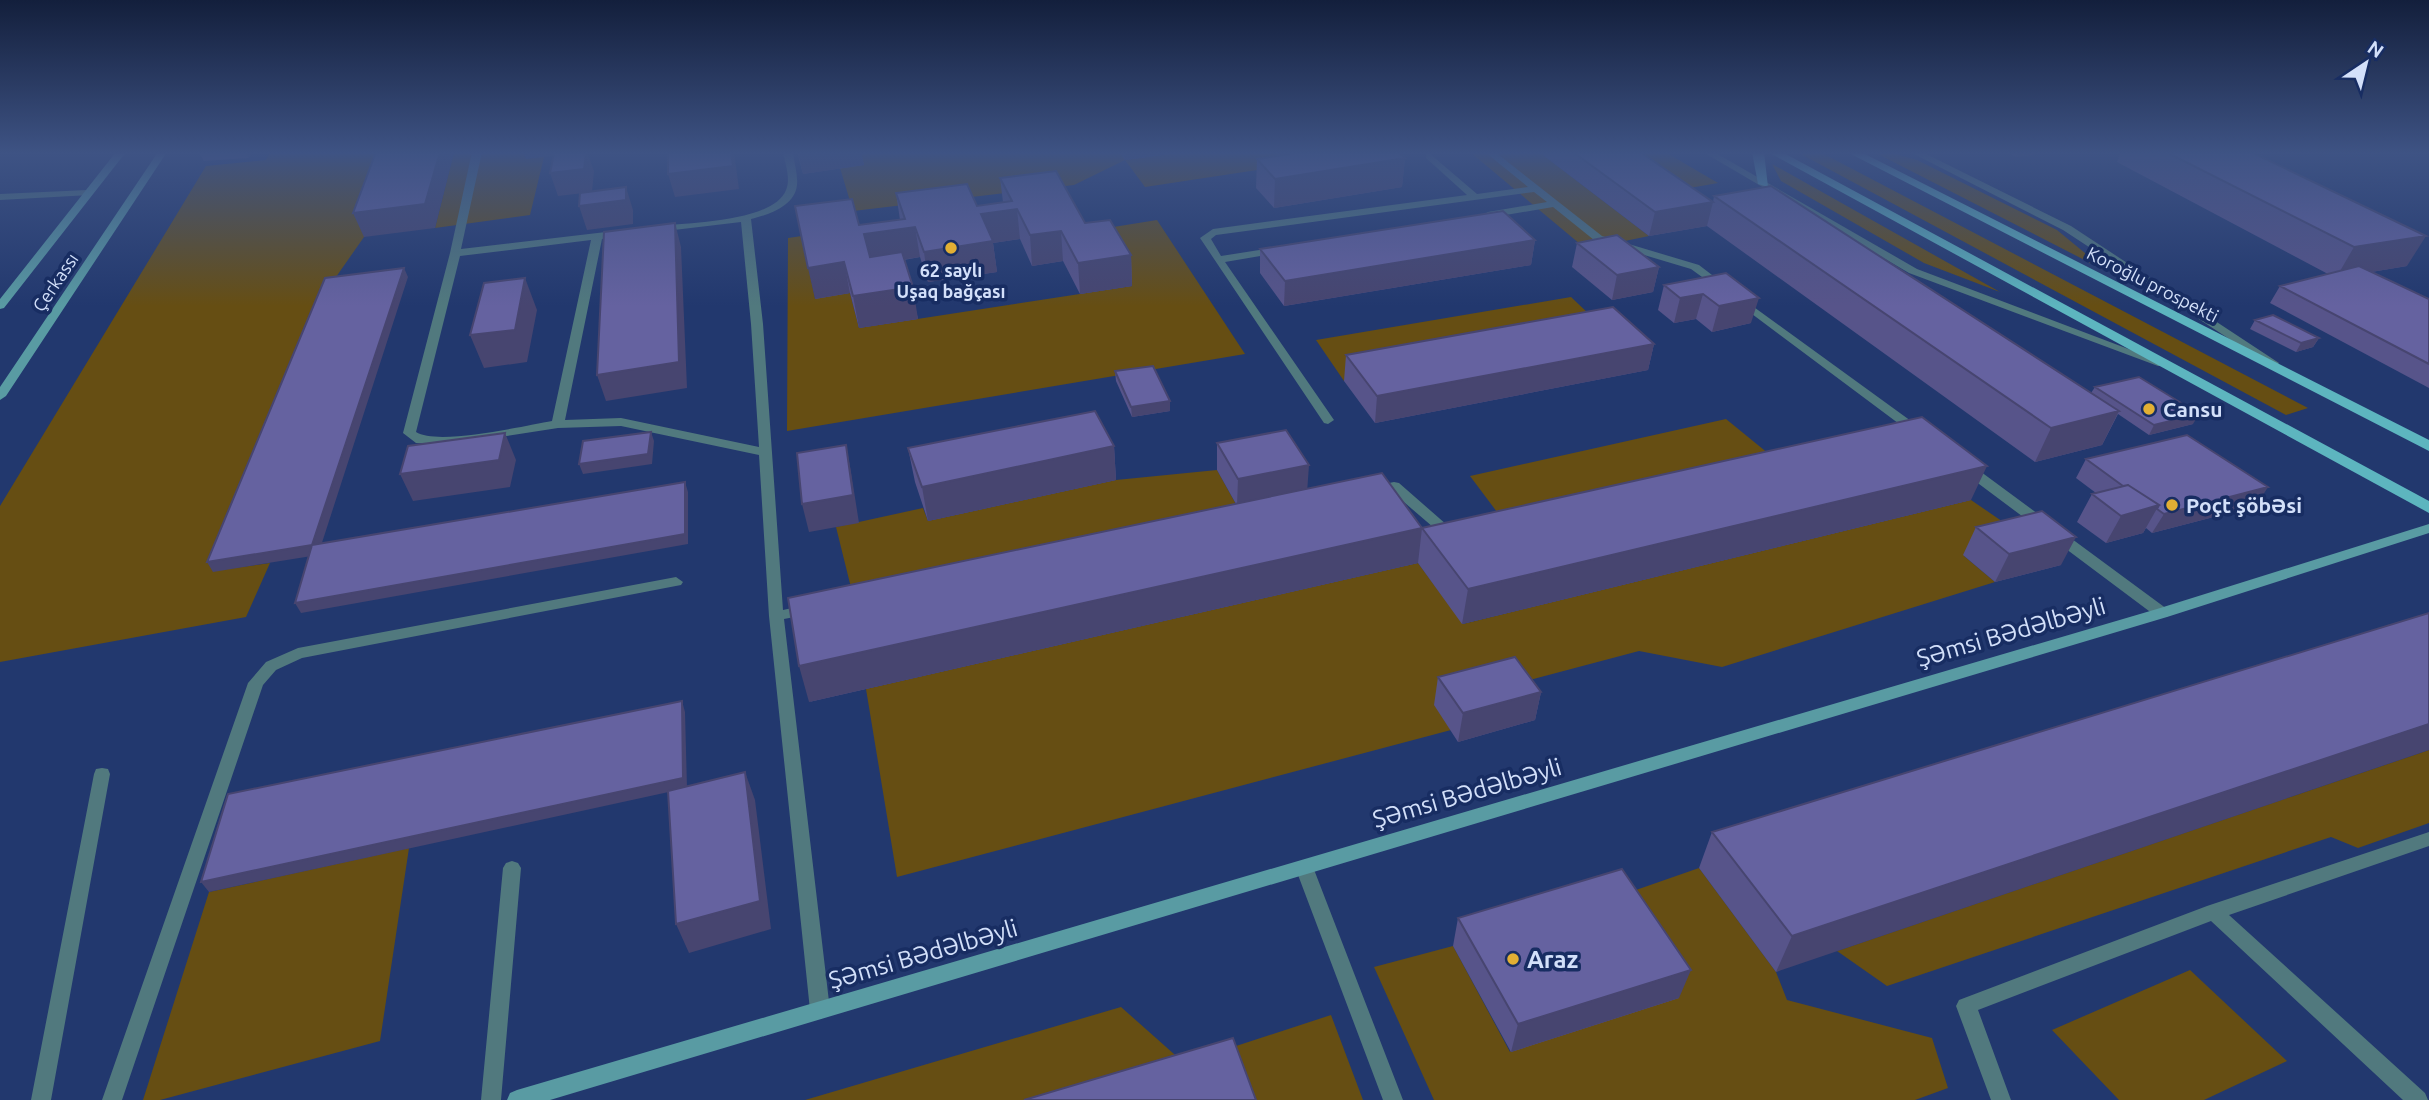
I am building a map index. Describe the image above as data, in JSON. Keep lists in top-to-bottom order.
{
  "streets": {
    "main road": ["Koroğlu prospekti"],
    "street": ["Çerkassı", "Şəmsi Bədəlbəyli"]
  },
  "places": [
    "62 saylı Uşaq bağçası",
    "Cansu",
    "Poçt şöbəsi",
    "Araz"
  ],
  "north": "top right"
}
